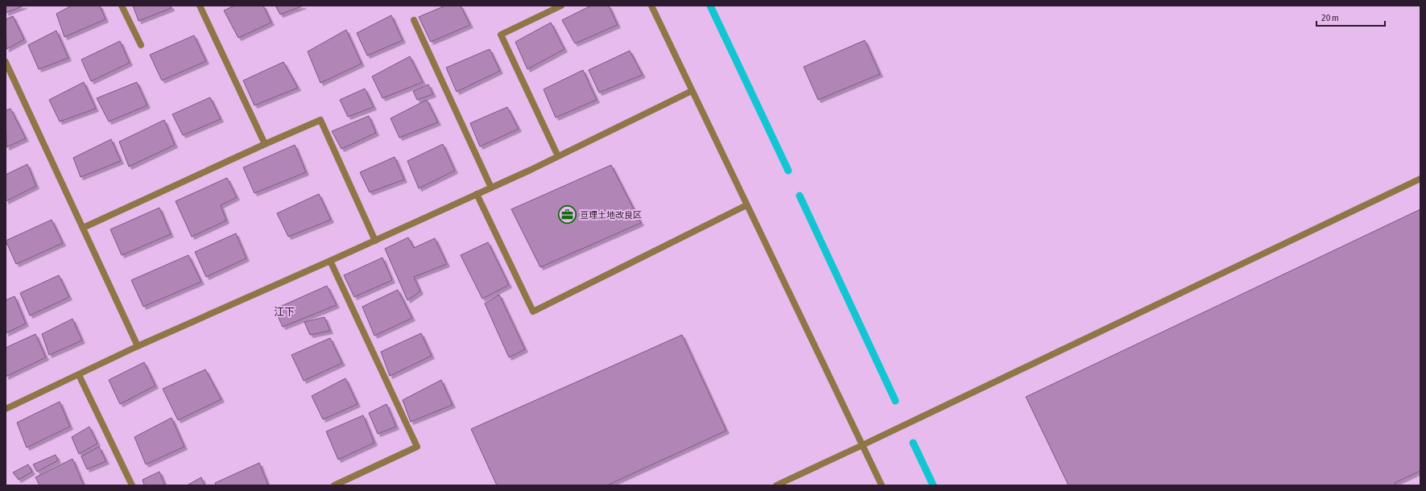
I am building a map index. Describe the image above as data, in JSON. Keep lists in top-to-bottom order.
{
  "districts": ["江下"],
  "places": {
    "office": ["亘理土地改良区"]
  },
  "scale_bar": "20 m"
}
